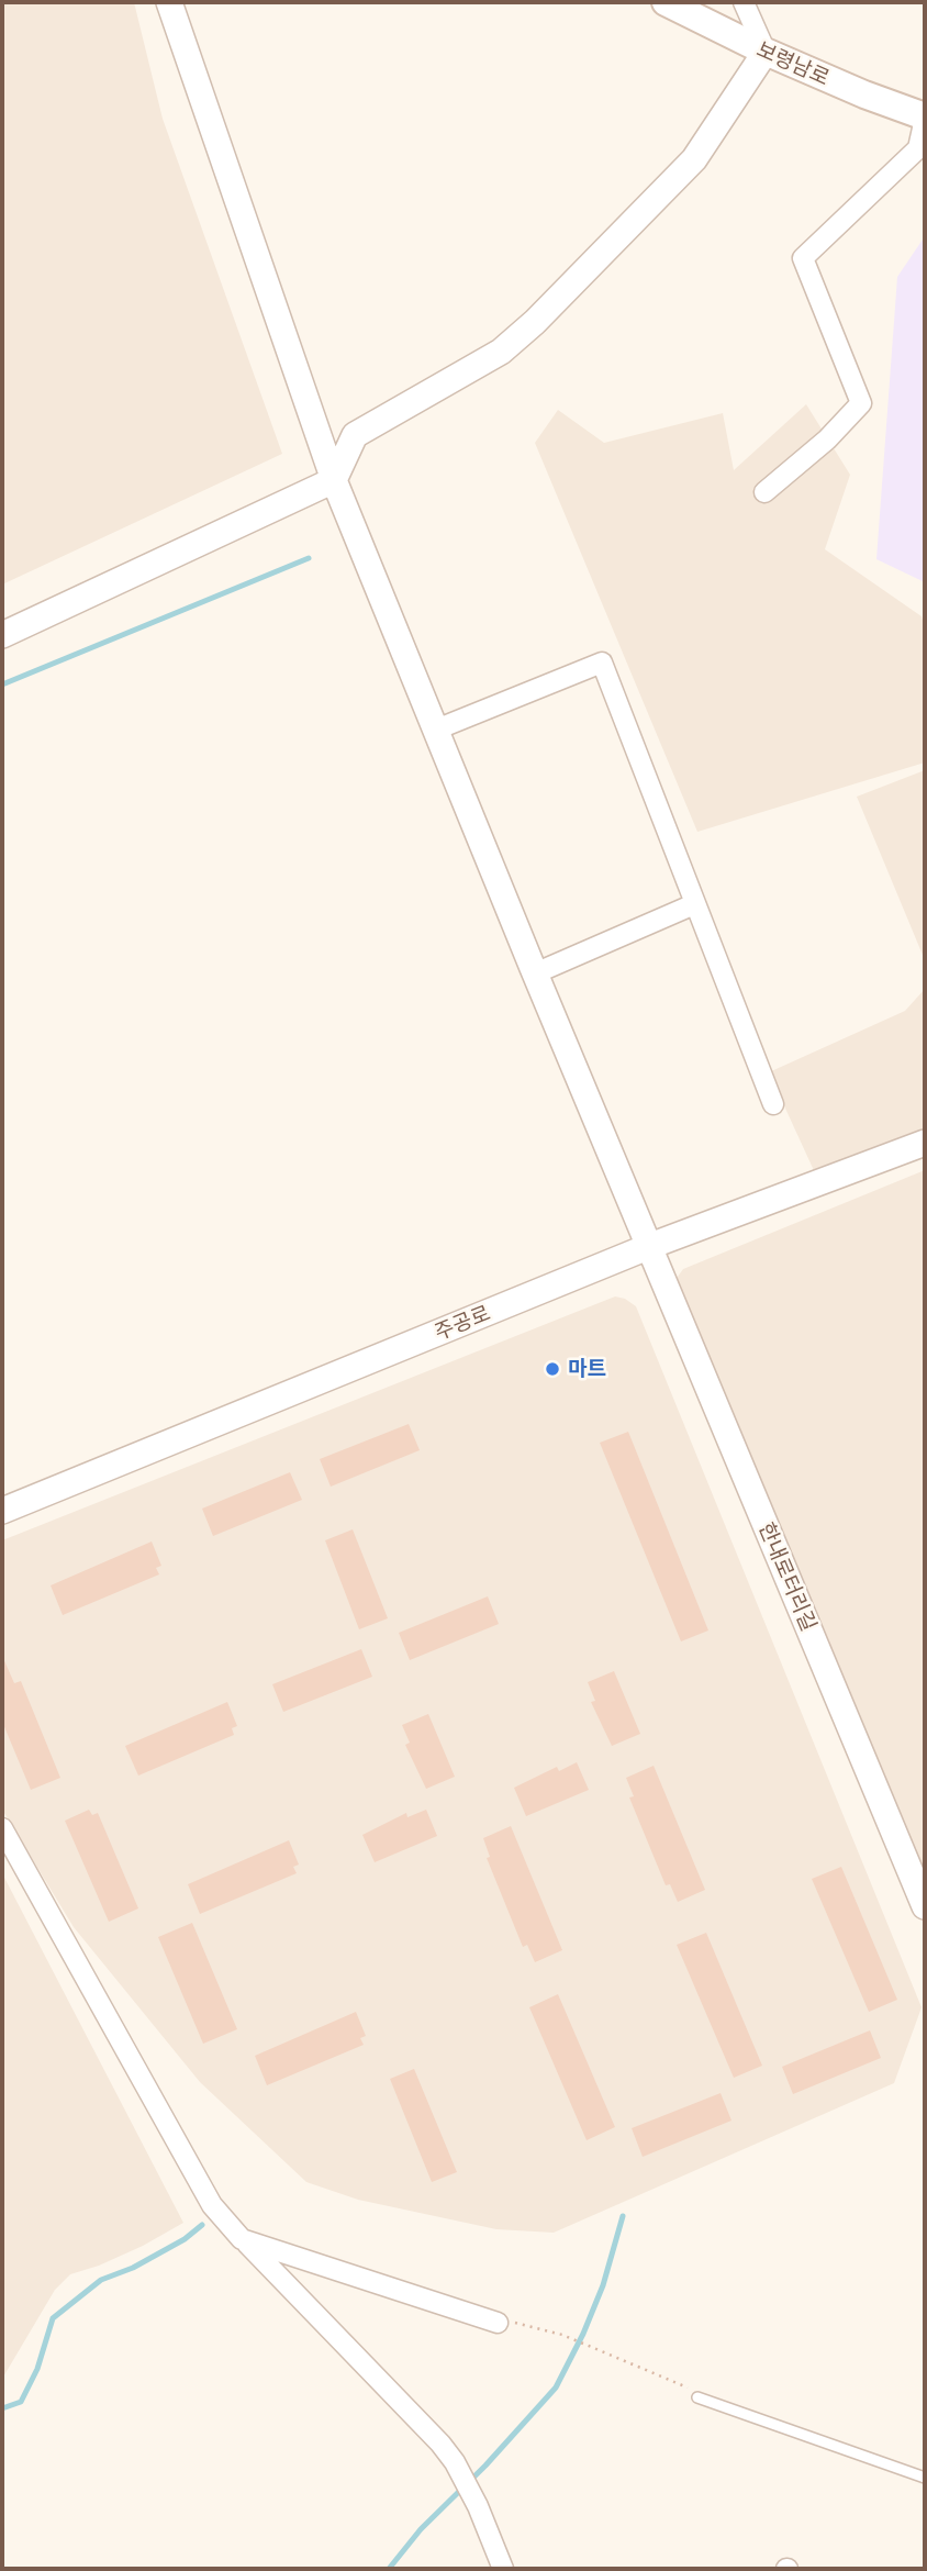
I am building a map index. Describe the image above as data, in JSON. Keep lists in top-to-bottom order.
{
  "streets": {
    "main road": ["보령남로"],
    "street": ["주공로", "한내로터리길"]
  },
  "crossings": [
    ["주공로", "한내로터리길"]
  ],
  "places": ["마트"]
}
